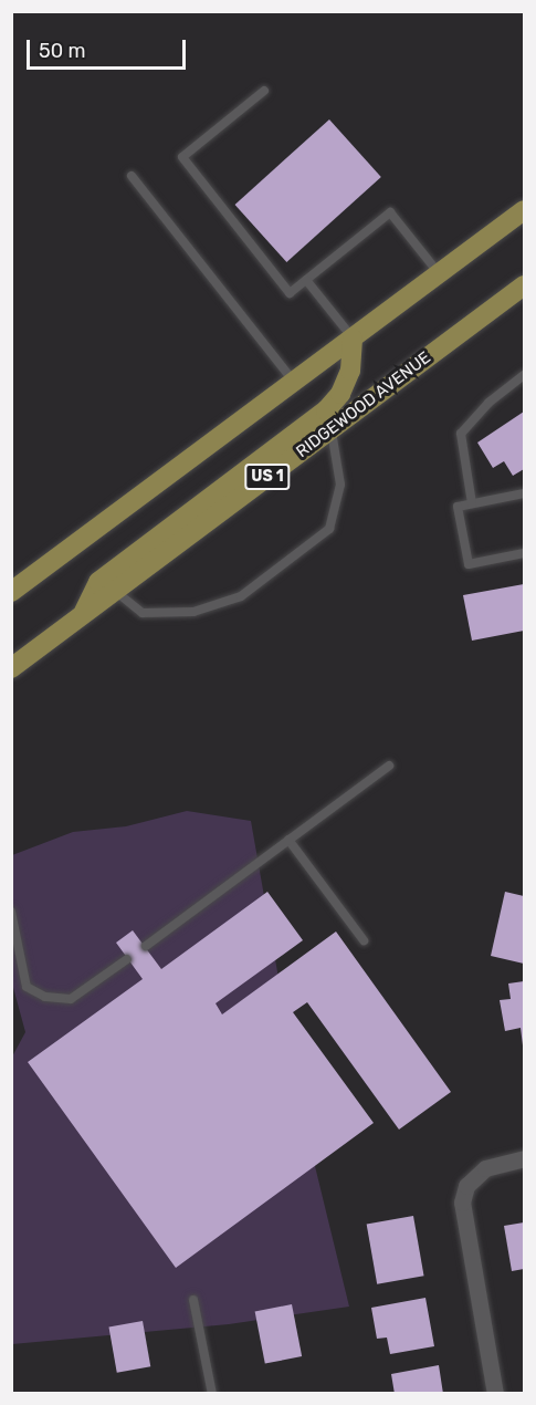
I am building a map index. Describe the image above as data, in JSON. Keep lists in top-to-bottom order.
{
  "streets": {
    "main road": ["RIDGEWOOD AVENUE", "US 1"]
  },
  "scale_bar": "50 m"
}
